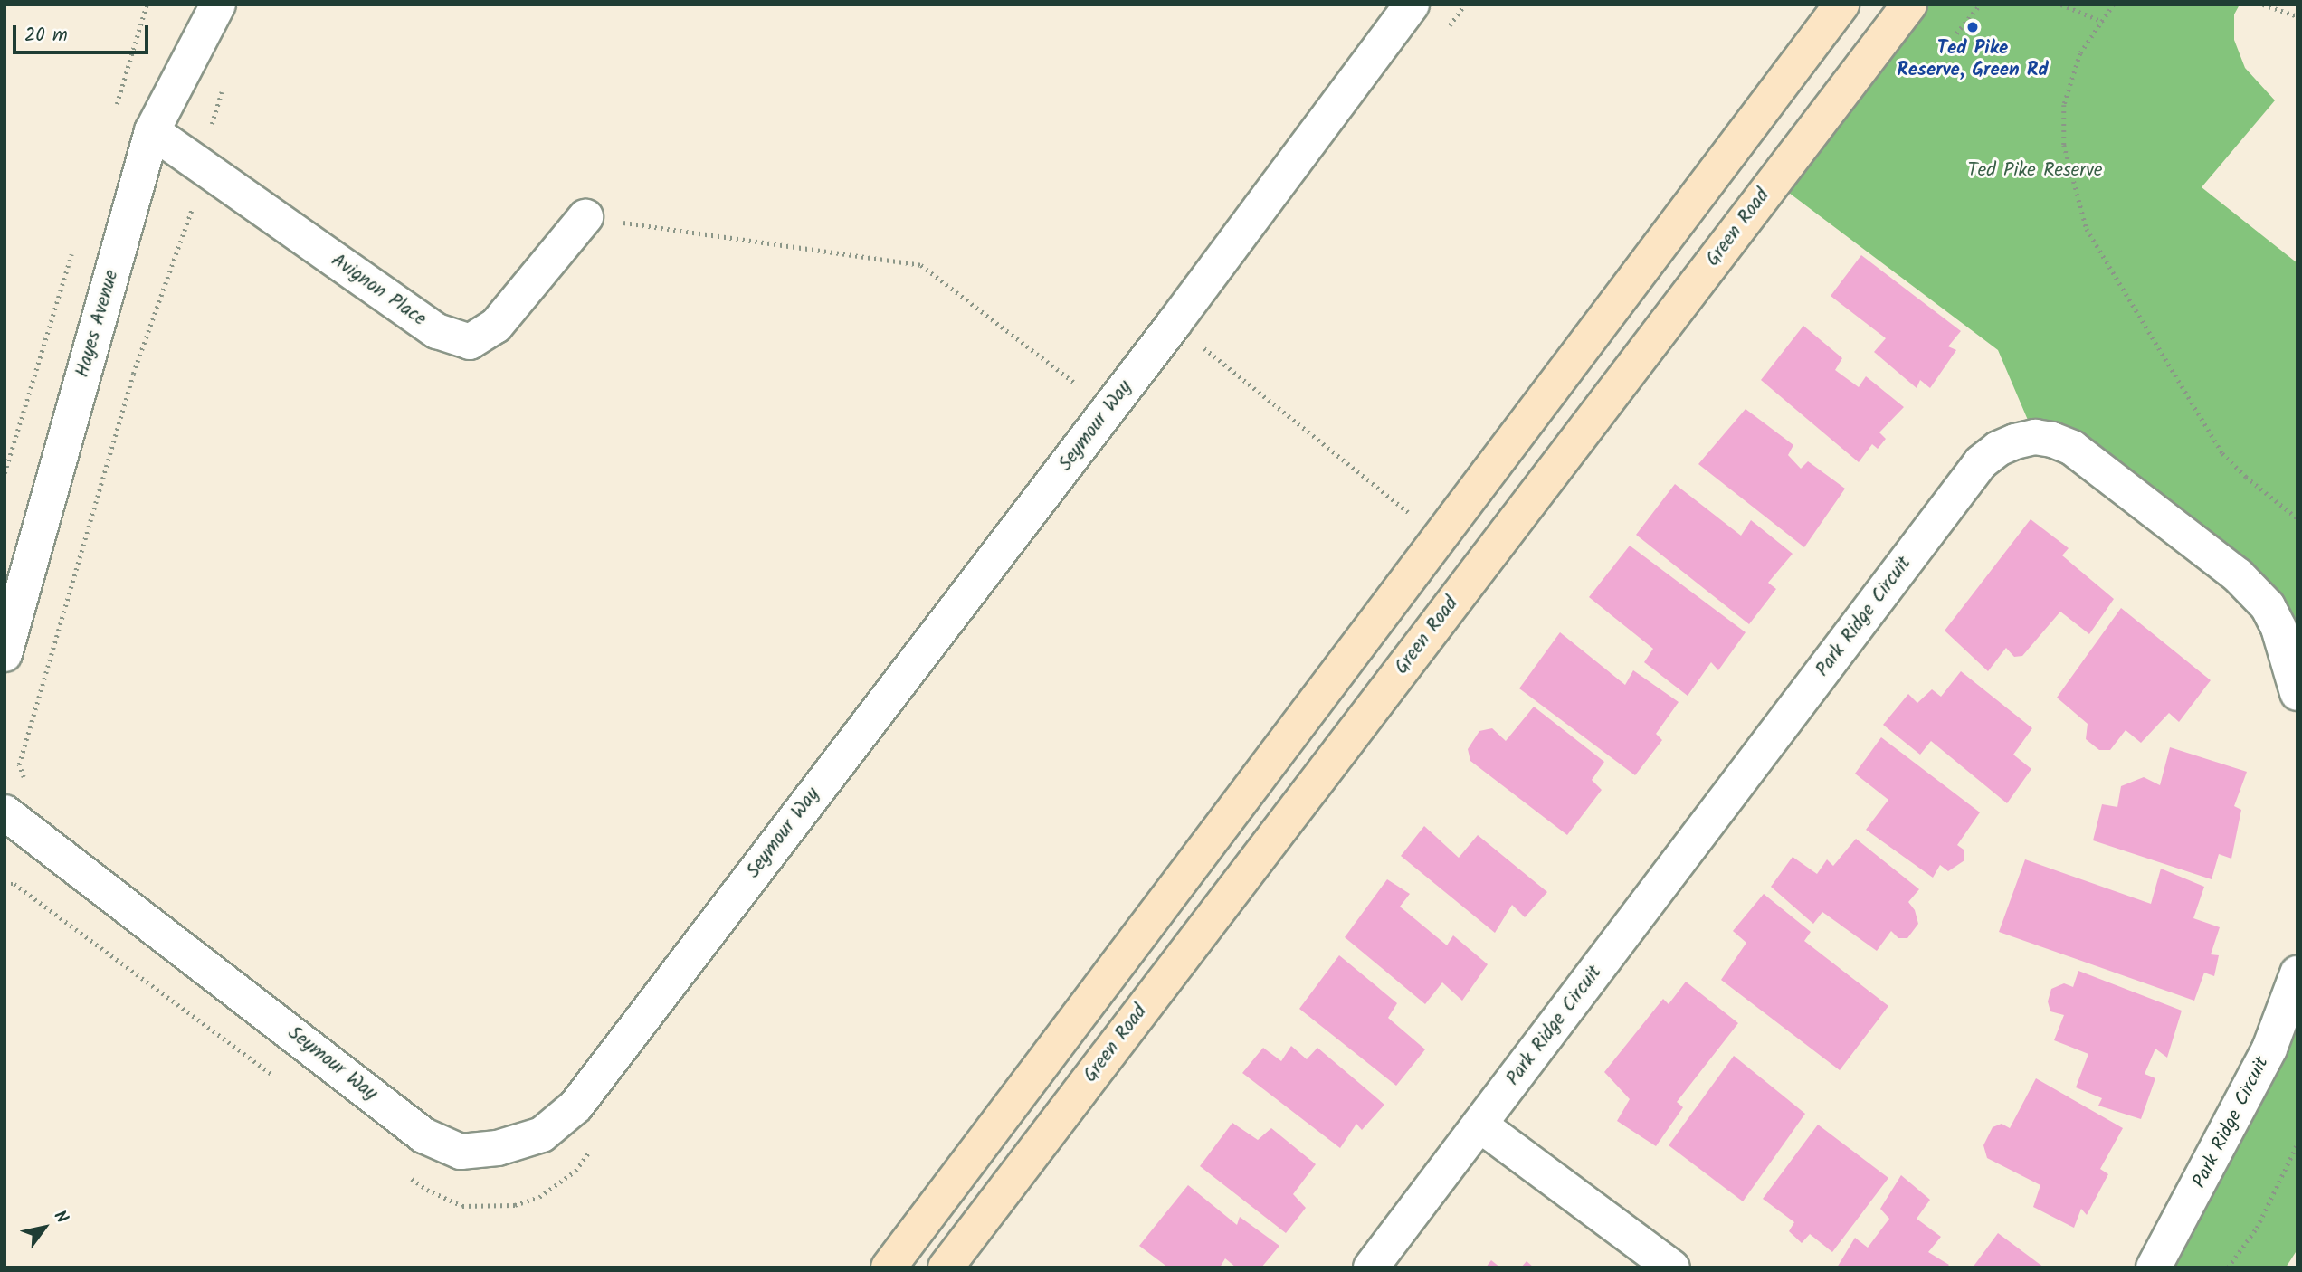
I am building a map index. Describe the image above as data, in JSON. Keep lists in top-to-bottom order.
{
  "streets": {
    "main road": ["Green Road"],
    "street": [
      "Avignon Place",
      "Hayes Avenue",
      "Seymour Way",
      "Park Ridge Circuit"
    ]
  },
  "crossings": [
    ["Avignon Place", "Hayes Avenue"]
  ],
  "parks": ["Ted Pike Reserve"],
  "places": ["Ted Pike Reserve, Green Rd"],
  "scale_bar": "20 m",
  "north": "top right"
}
